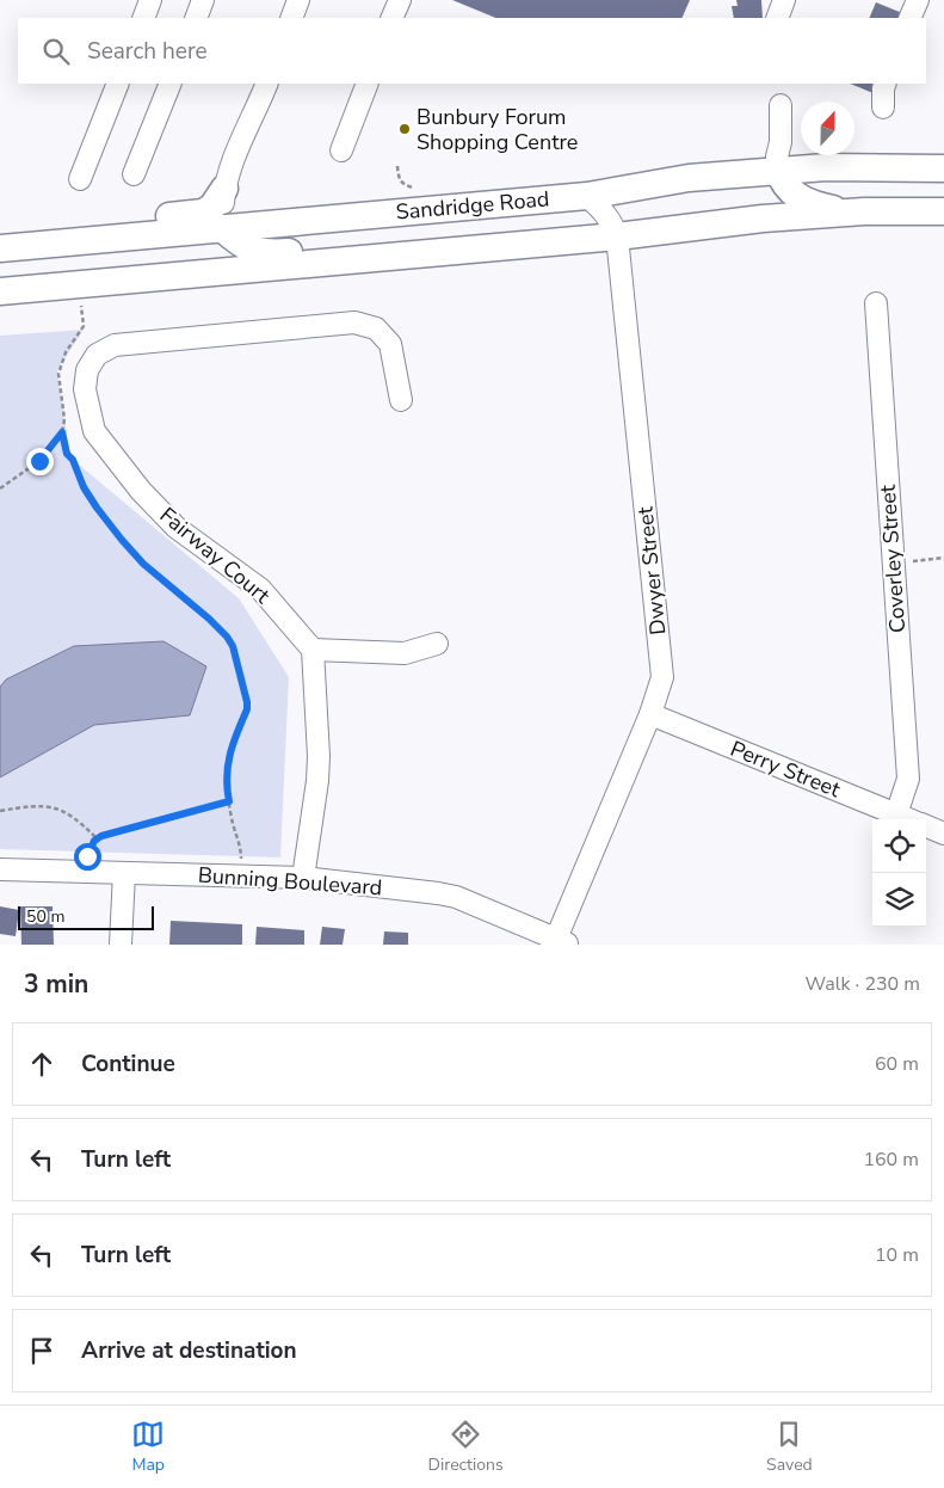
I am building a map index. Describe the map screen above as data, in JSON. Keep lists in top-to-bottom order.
{
  "streets": {
    "main road": ["Sandridge Road"],
    "street": [
      "Fairway Court",
      "Coverley Street",
      "Dwyer Street",
      "Perry Street",
      "Bunning Boulevard"
    ]
  },
  "crossings": [
    ["Sandridge Road", "Dwyer Street"],
    ["Coverley Street", "Perry Street"],
    ["Dwyer Street", "Perry Street"],
    ["Dwyer Street", "Bunning Boulevard"]
  ],
  "places": ["Bunbury Forum Shopping Centre"],
  "scale_bar": "50 m",
  "north": "top",
  "page": {
    "search": "Search here",
    "scale": "50 m",
    "heading": ["3 min", "Walk · 230 m"],
    "list": [
      ["Continue", "60 m"],
      ["Turn left", "160 m"],
      ["Turn left", "10 m"],
      "Arrive at destination"
    ],
    "nav": ["Map", "Directions", "Saved"]
  }
}
